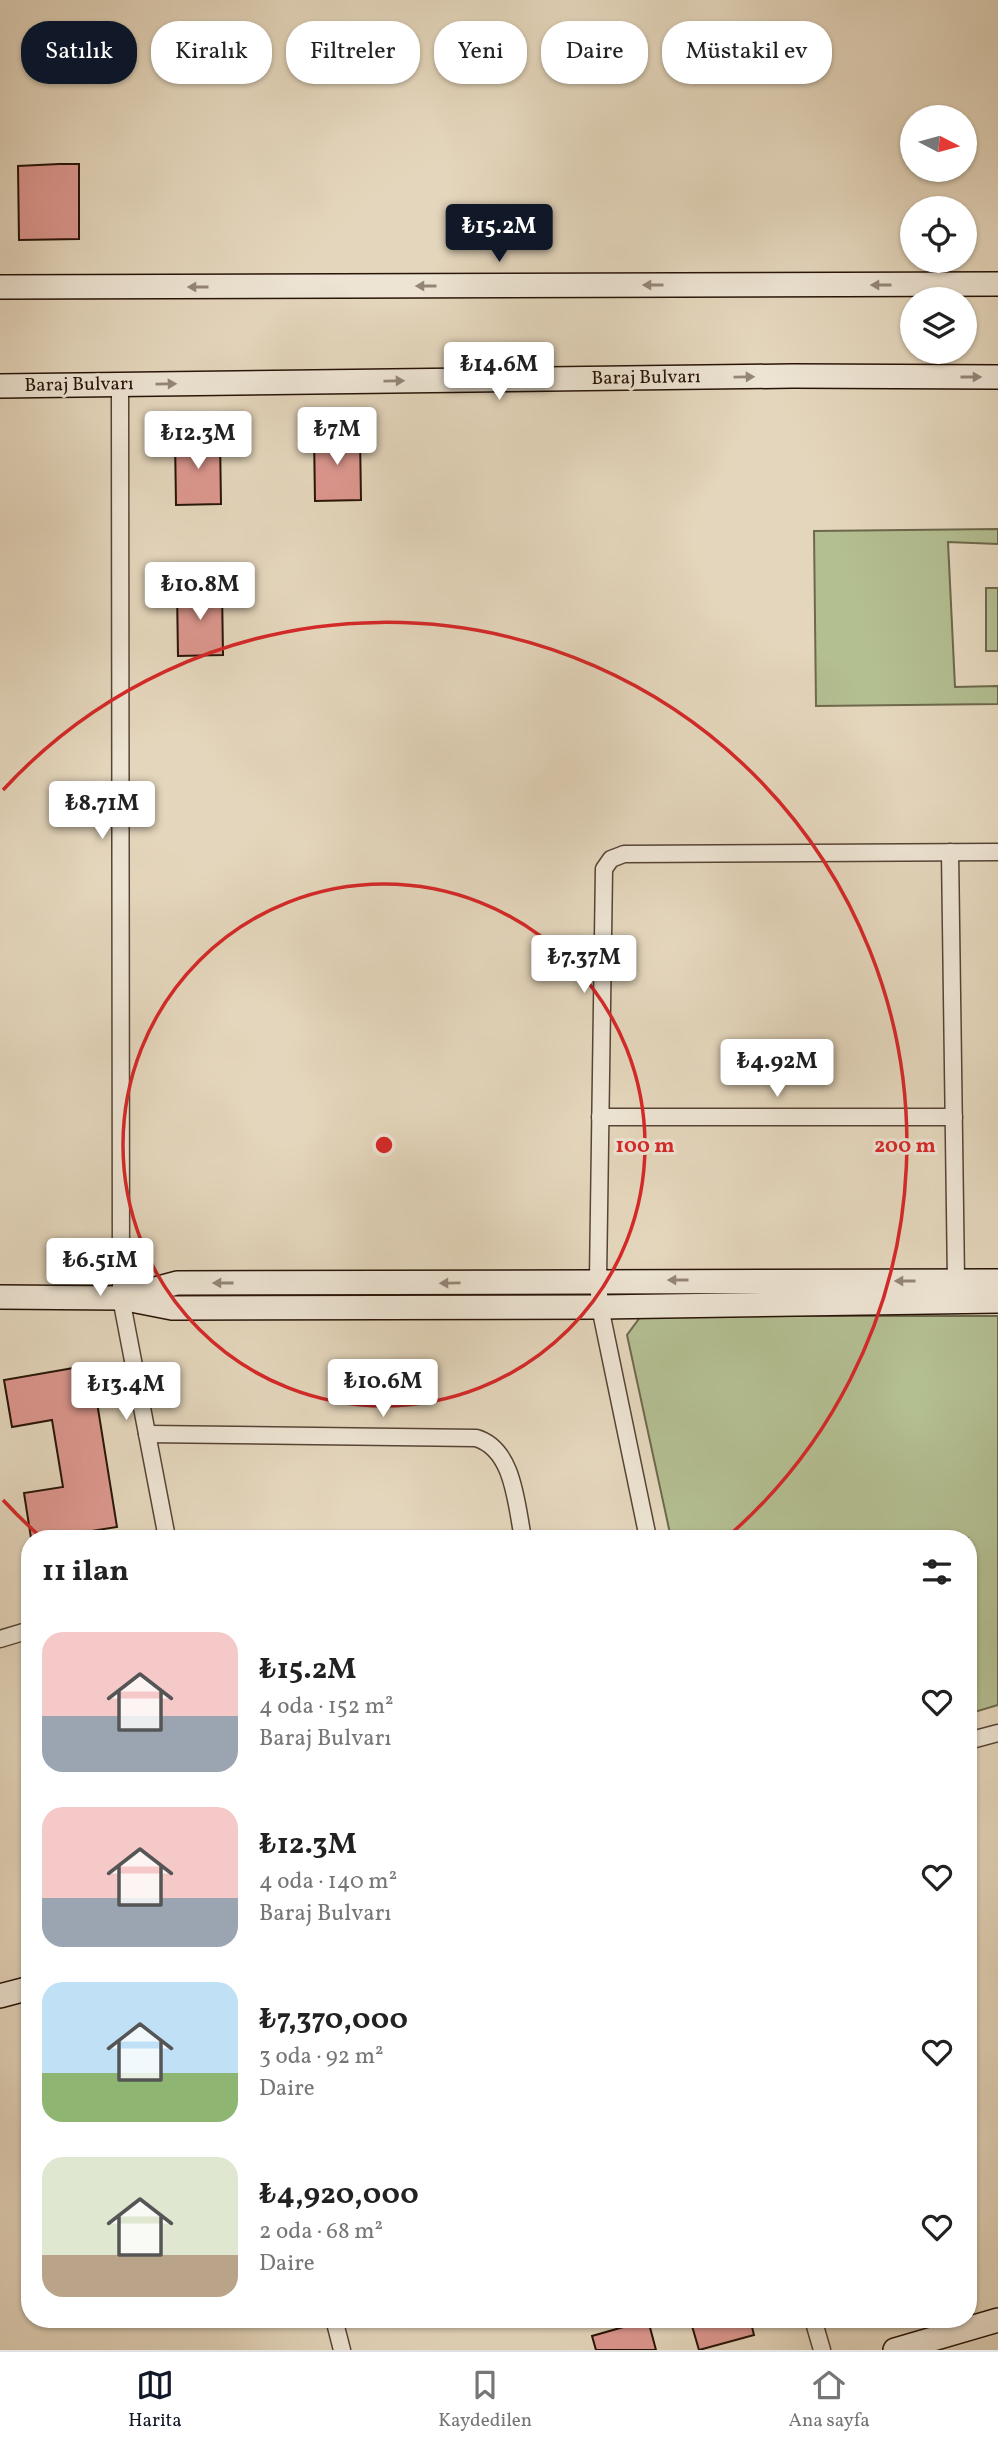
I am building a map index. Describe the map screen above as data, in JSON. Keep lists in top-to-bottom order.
{
  "streets": {
    "main road": ["Baraj Bulvarı"]
  },
  "north": "right",
  "page": {
    "chip": [
      "Satılık",
      "Kiralık",
      "Filtreler",
      "Yeni",
      "Daire",
      "Müstakil ev"
    ],
    "price": [
      "₺15.2M",
      "₺14.6M",
      "₺7M",
      "₺12.3M",
      "₺10.8M",
      "₺8.71M",
      "₺7.37M",
      "₺4.92M",
      "₺6.51M",
      "₺10.6M",
      "₺13.4M"
    ],
    "heading": "11 ilan",
    "list": [
      {
        "name": "₺15.2M",
        "note": "4 oda · 152 m² · Baraj Bulvarı"
      },
      {
        "name": "₺12.3M",
        "note": "4 oda · 140 m² · Baraj Bulvarı"
      },
      {
        "name": "₺7,370,000",
        "note": "3 oda · 92 m² · Daire"
      },
      {
        "name": "₺4,920,000",
        "note": "2 oda · 68 m² · Daire"
      }
    ],
    "tabs": ["Harita", "Kaydedilen", "Ana sayfa"]
  },
  "rings": ["100 m", "200 m"]
}
